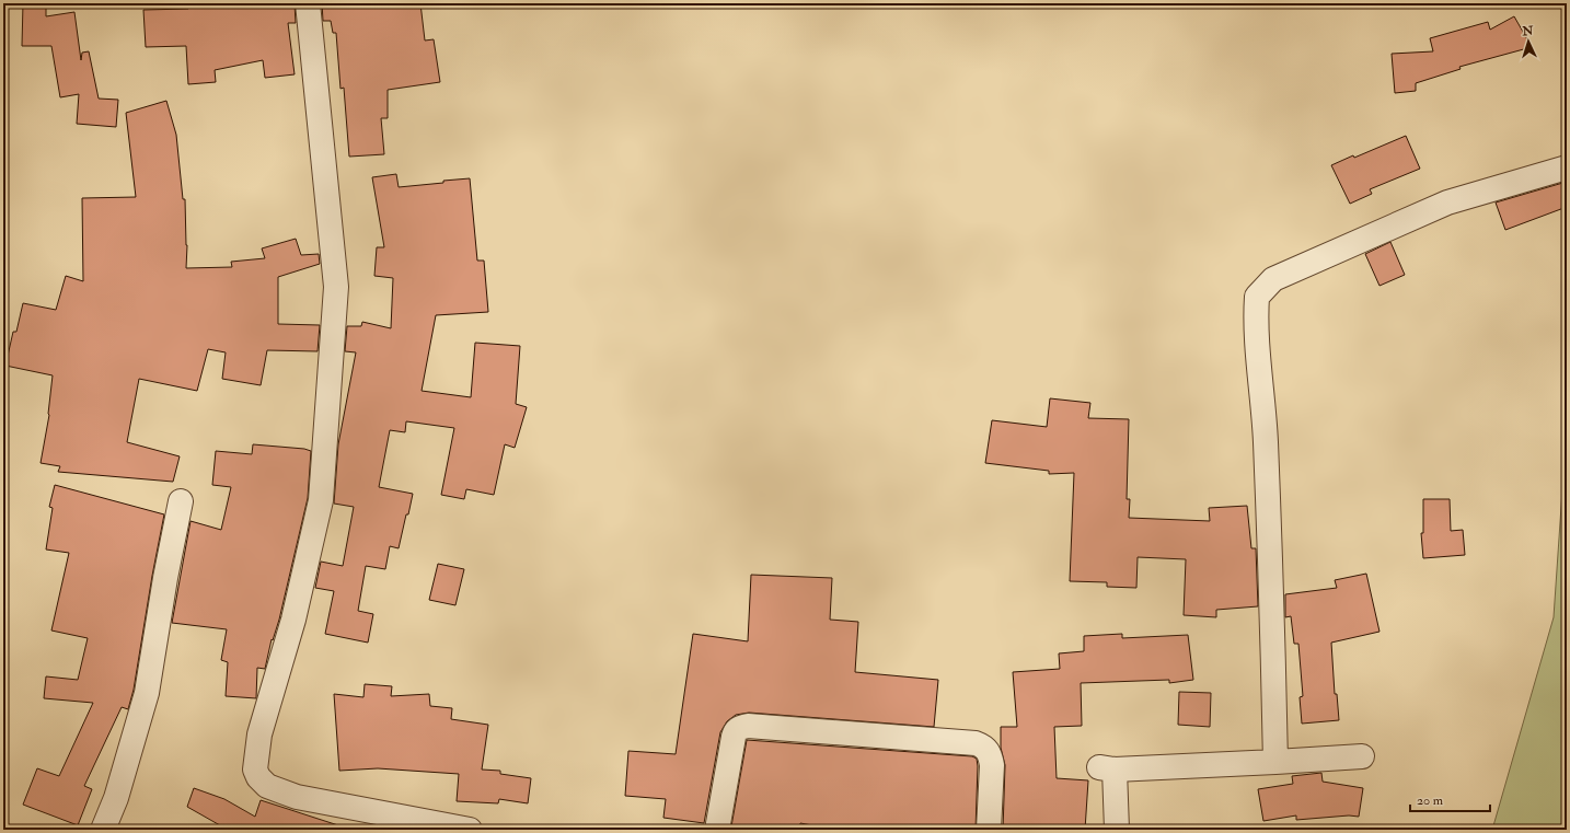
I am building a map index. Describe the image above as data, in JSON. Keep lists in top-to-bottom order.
{
  "scale_bar": "20 m",
  "north": "top"
}
